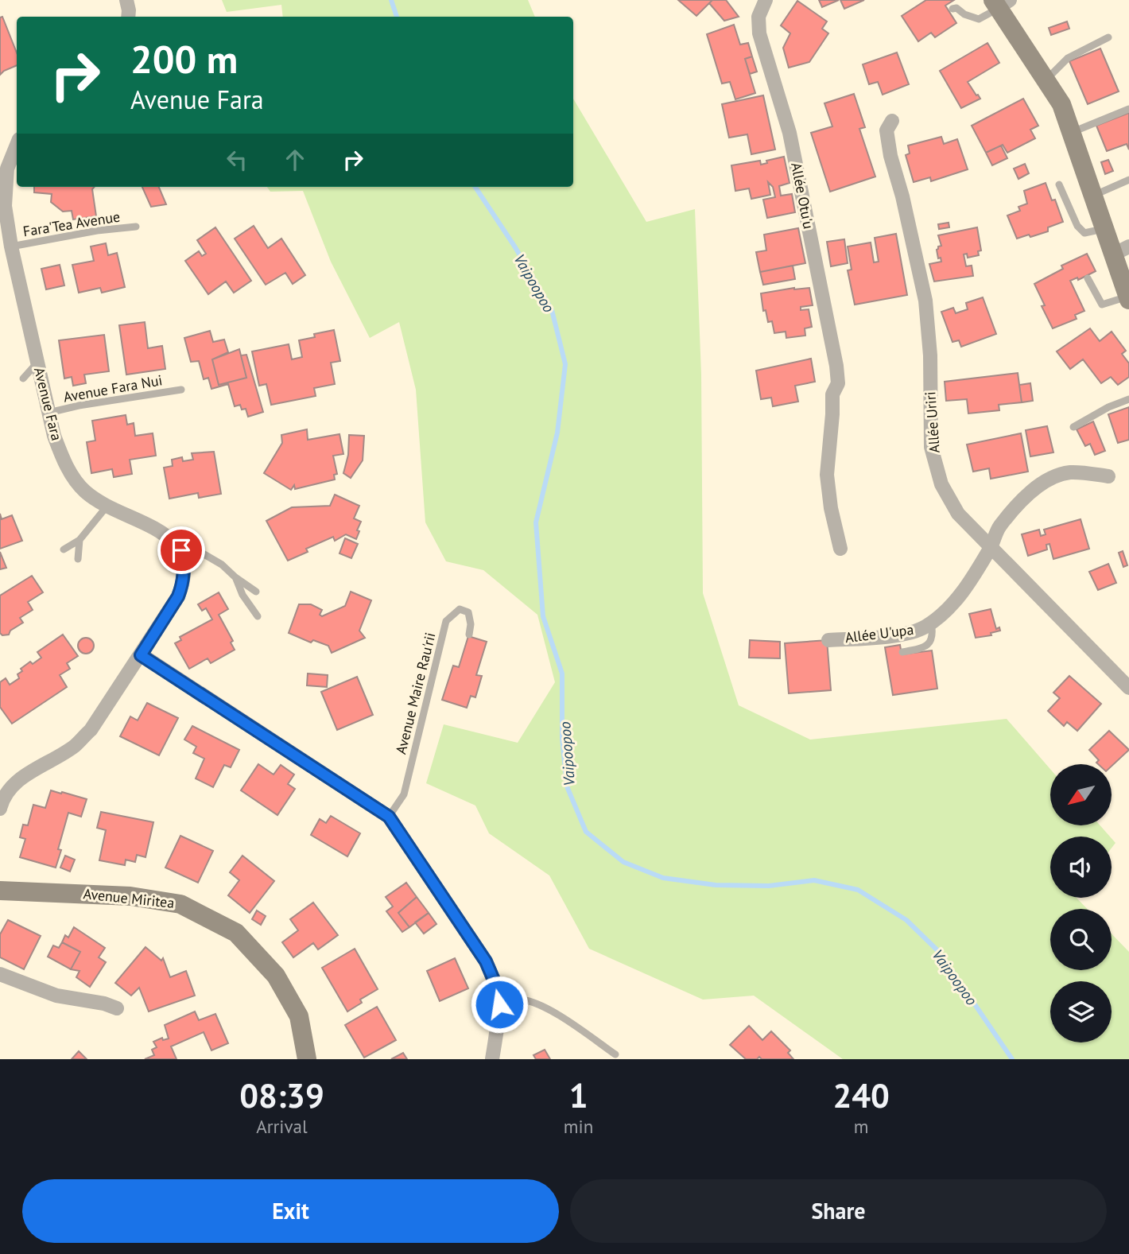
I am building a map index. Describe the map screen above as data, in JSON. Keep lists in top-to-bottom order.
{
  "streets": {
    "main road": ["Avenue Miritea"],
    "street": [
      "Allée Otu'u",
      "Avenue Fara",
      "Allée Uriri",
      "Allée U'upa"
    ],
    "lane": ["Fara'Tea Avenue", "Avenue Fara Nui", "Avenue Maire Rau'rii"]
  },
  "crossings": [
    ["Fara'Tea Avenue", "Avenue Fara"],
    ["Avenue Fara Nui", "Avenue Fara"],
    ["Allée Uriri", "Allée U'upa"]
  ],
  "water": ["Vaipoopoo"],
  "north": "bottom left",
  "page": {
    "turn": ["200 m", "Avenue Fara"],
    "eta": [
      "08:39",
      "Arrival",
      "1",
      "min",
      "240",
      "m"
    ],
    "buttons": ["Exit", "Share"]
  }
}
